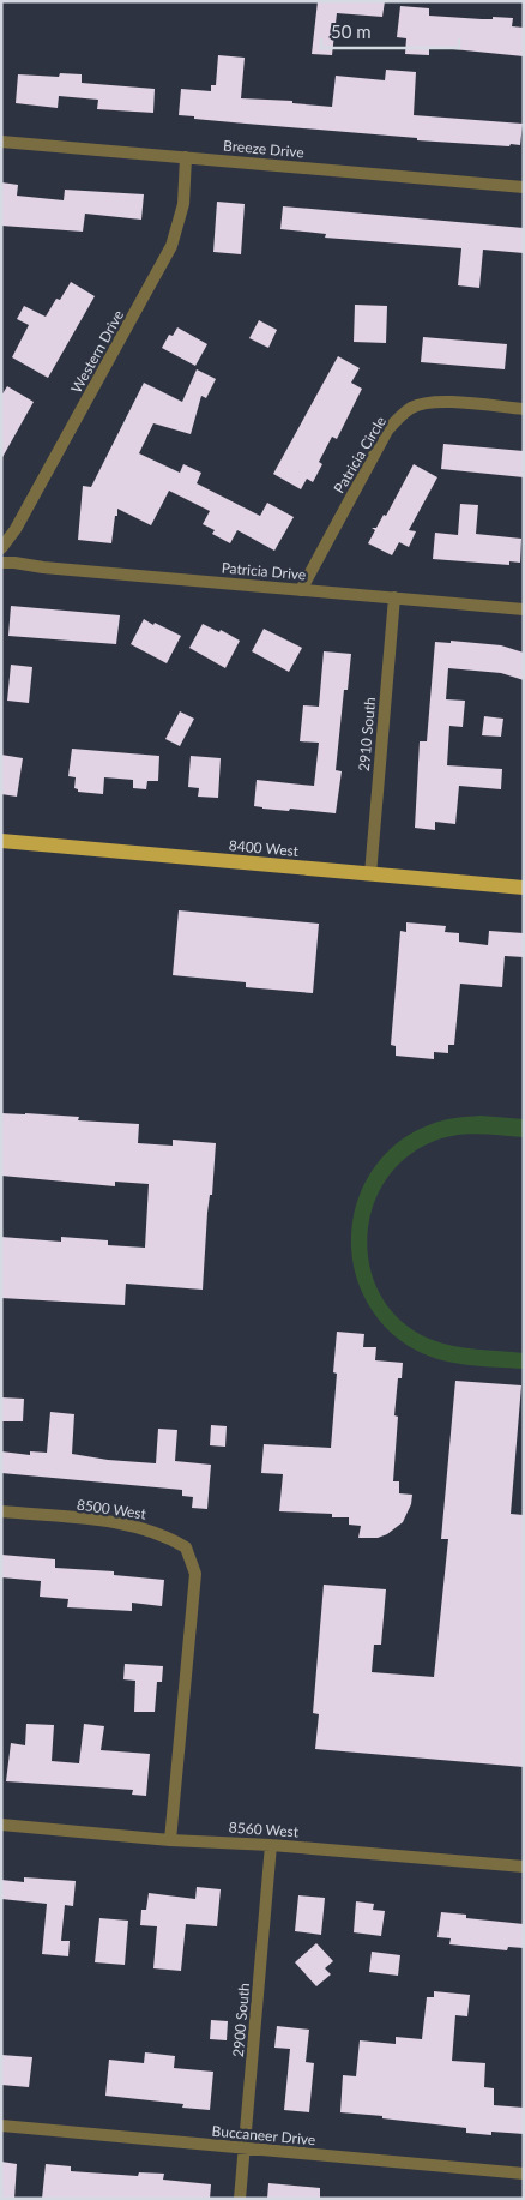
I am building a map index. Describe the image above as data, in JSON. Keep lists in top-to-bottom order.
{
  "streets": {
    "main road": ["8400 West"],
    "street": [
      "Breeze Drive",
      "Western Drive",
      "Patricia Circle",
      "Patricia Drive",
      "2910 South",
      "8500 West",
      "8560 West",
      "2900 South",
      "Buccaneer Drive"
    ]
  },
  "crossings": [
    ["Breeze Drive", "Western Drive"],
    ["Patricia Circle", "Patricia Drive"],
    ["Patricia Drive", "2910 South"],
    ["2910 South", "8400 West"],
    ["8500 West", "8560 West"],
    ["8560 West", "2900 South"],
    ["2900 South", "Buccaneer Drive"]
  ],
  "scale_bar": "50 m"
}
